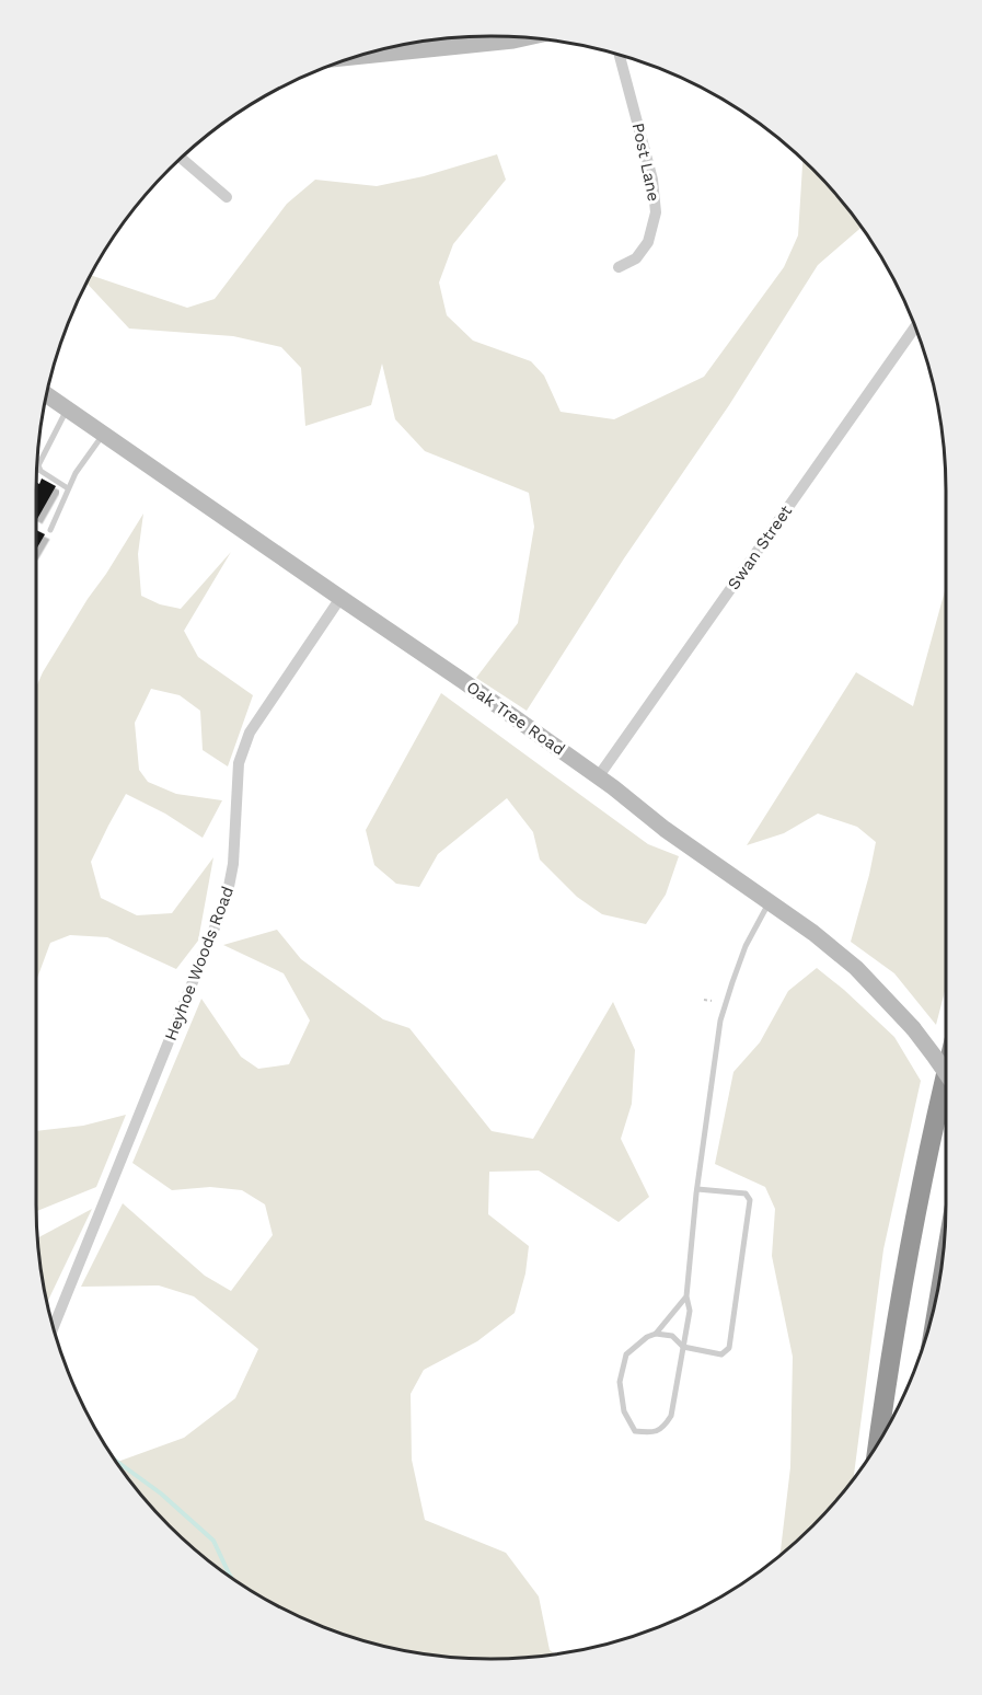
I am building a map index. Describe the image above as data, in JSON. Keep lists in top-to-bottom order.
{
  "streets": {
    "street": [
      "Post Lane",
      "Swan Street",
      "Oak Tree Road",
      "Heyhoe Woods Road"
    ]
  },
  "crossings": [
    ["Swan Street", "Oak Tree Road"],
    ["Oak Tree Road", "Heyhoe Woods Road"]
  ]
}
